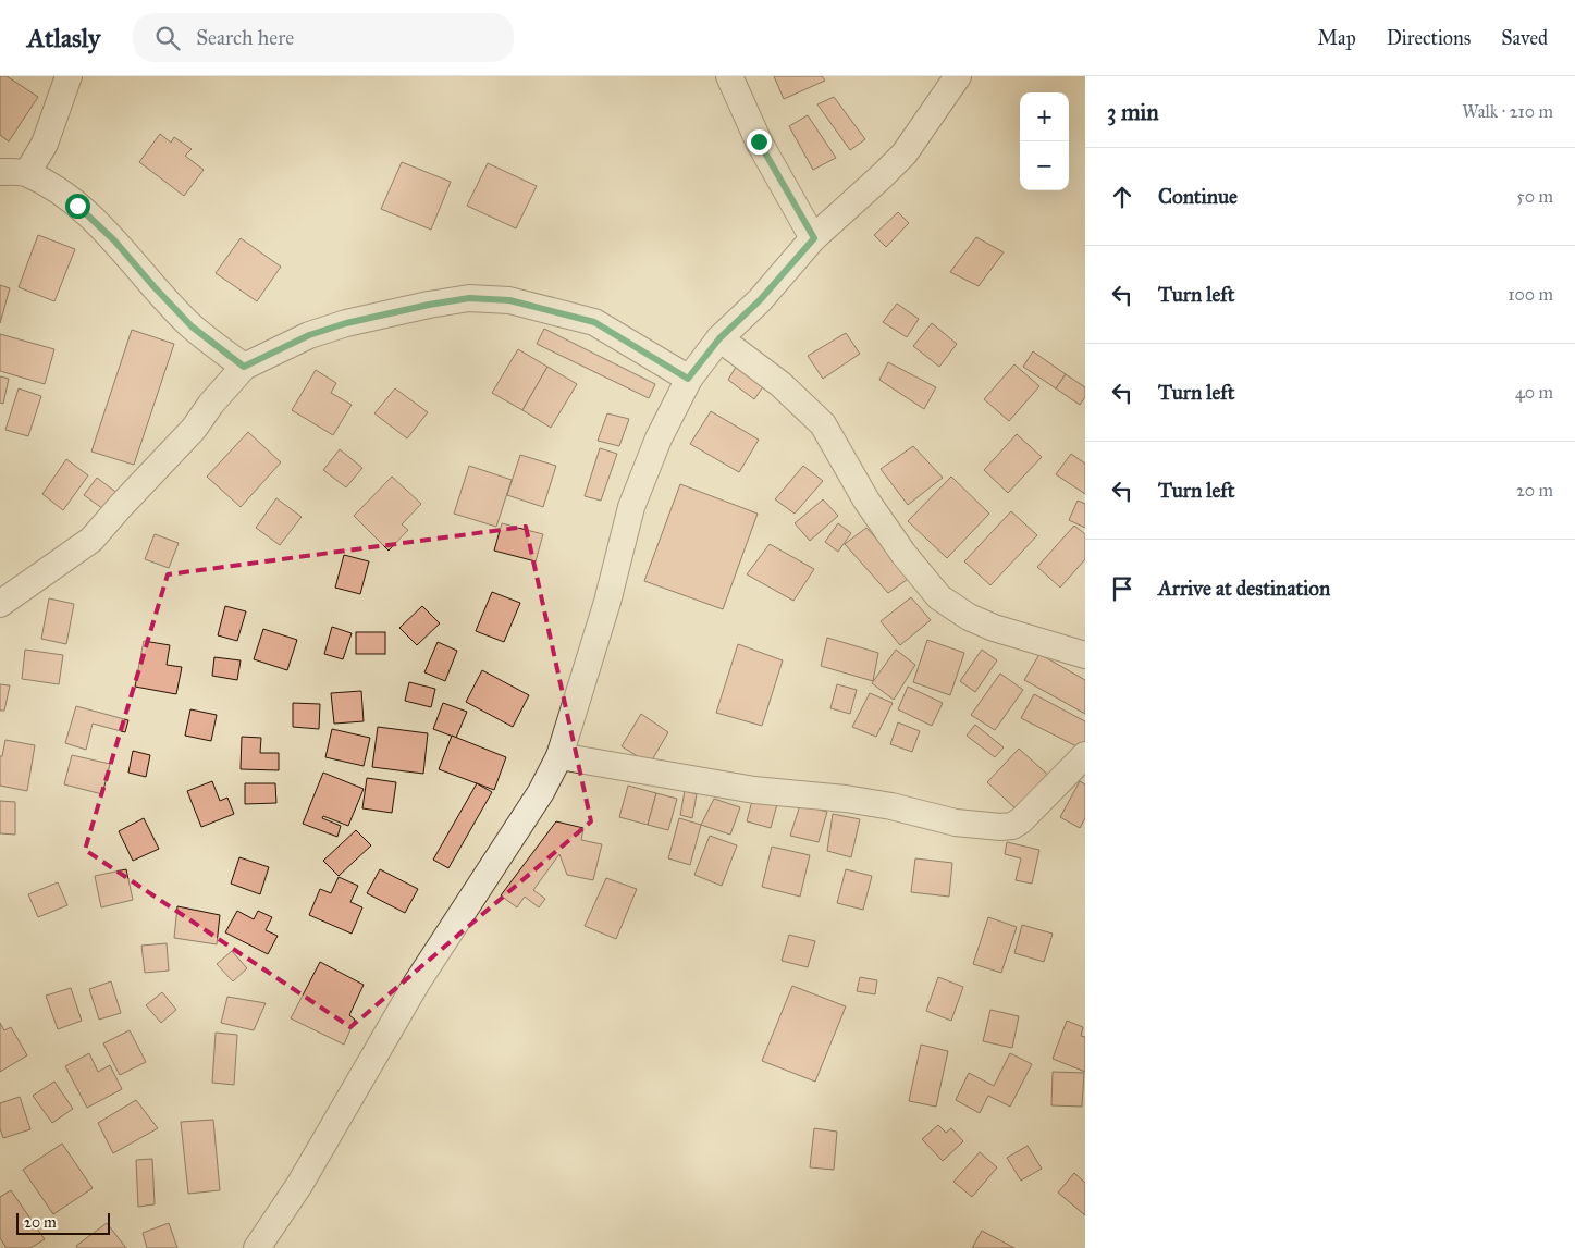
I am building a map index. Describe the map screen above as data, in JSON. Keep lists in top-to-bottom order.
{
  "scale_bar": "20 m",
  "page": {
    "header": "Atlasly",
    "search": "Search here",
    "nav": ["Map", "Directions", "Saved"],
    "heading": ["3 min", "Walk · 210 m"],
    "map_buttons": ["+", "−"],
    "list": [
      ["Continue", "50 m"],
      ["Turn left", "100 m"],
      ["Turn left", "40 m"],
      ["Turn left", "20 m"],
      "Arrive at destination"
    ],
    "scale": "20 m"
  }
}
